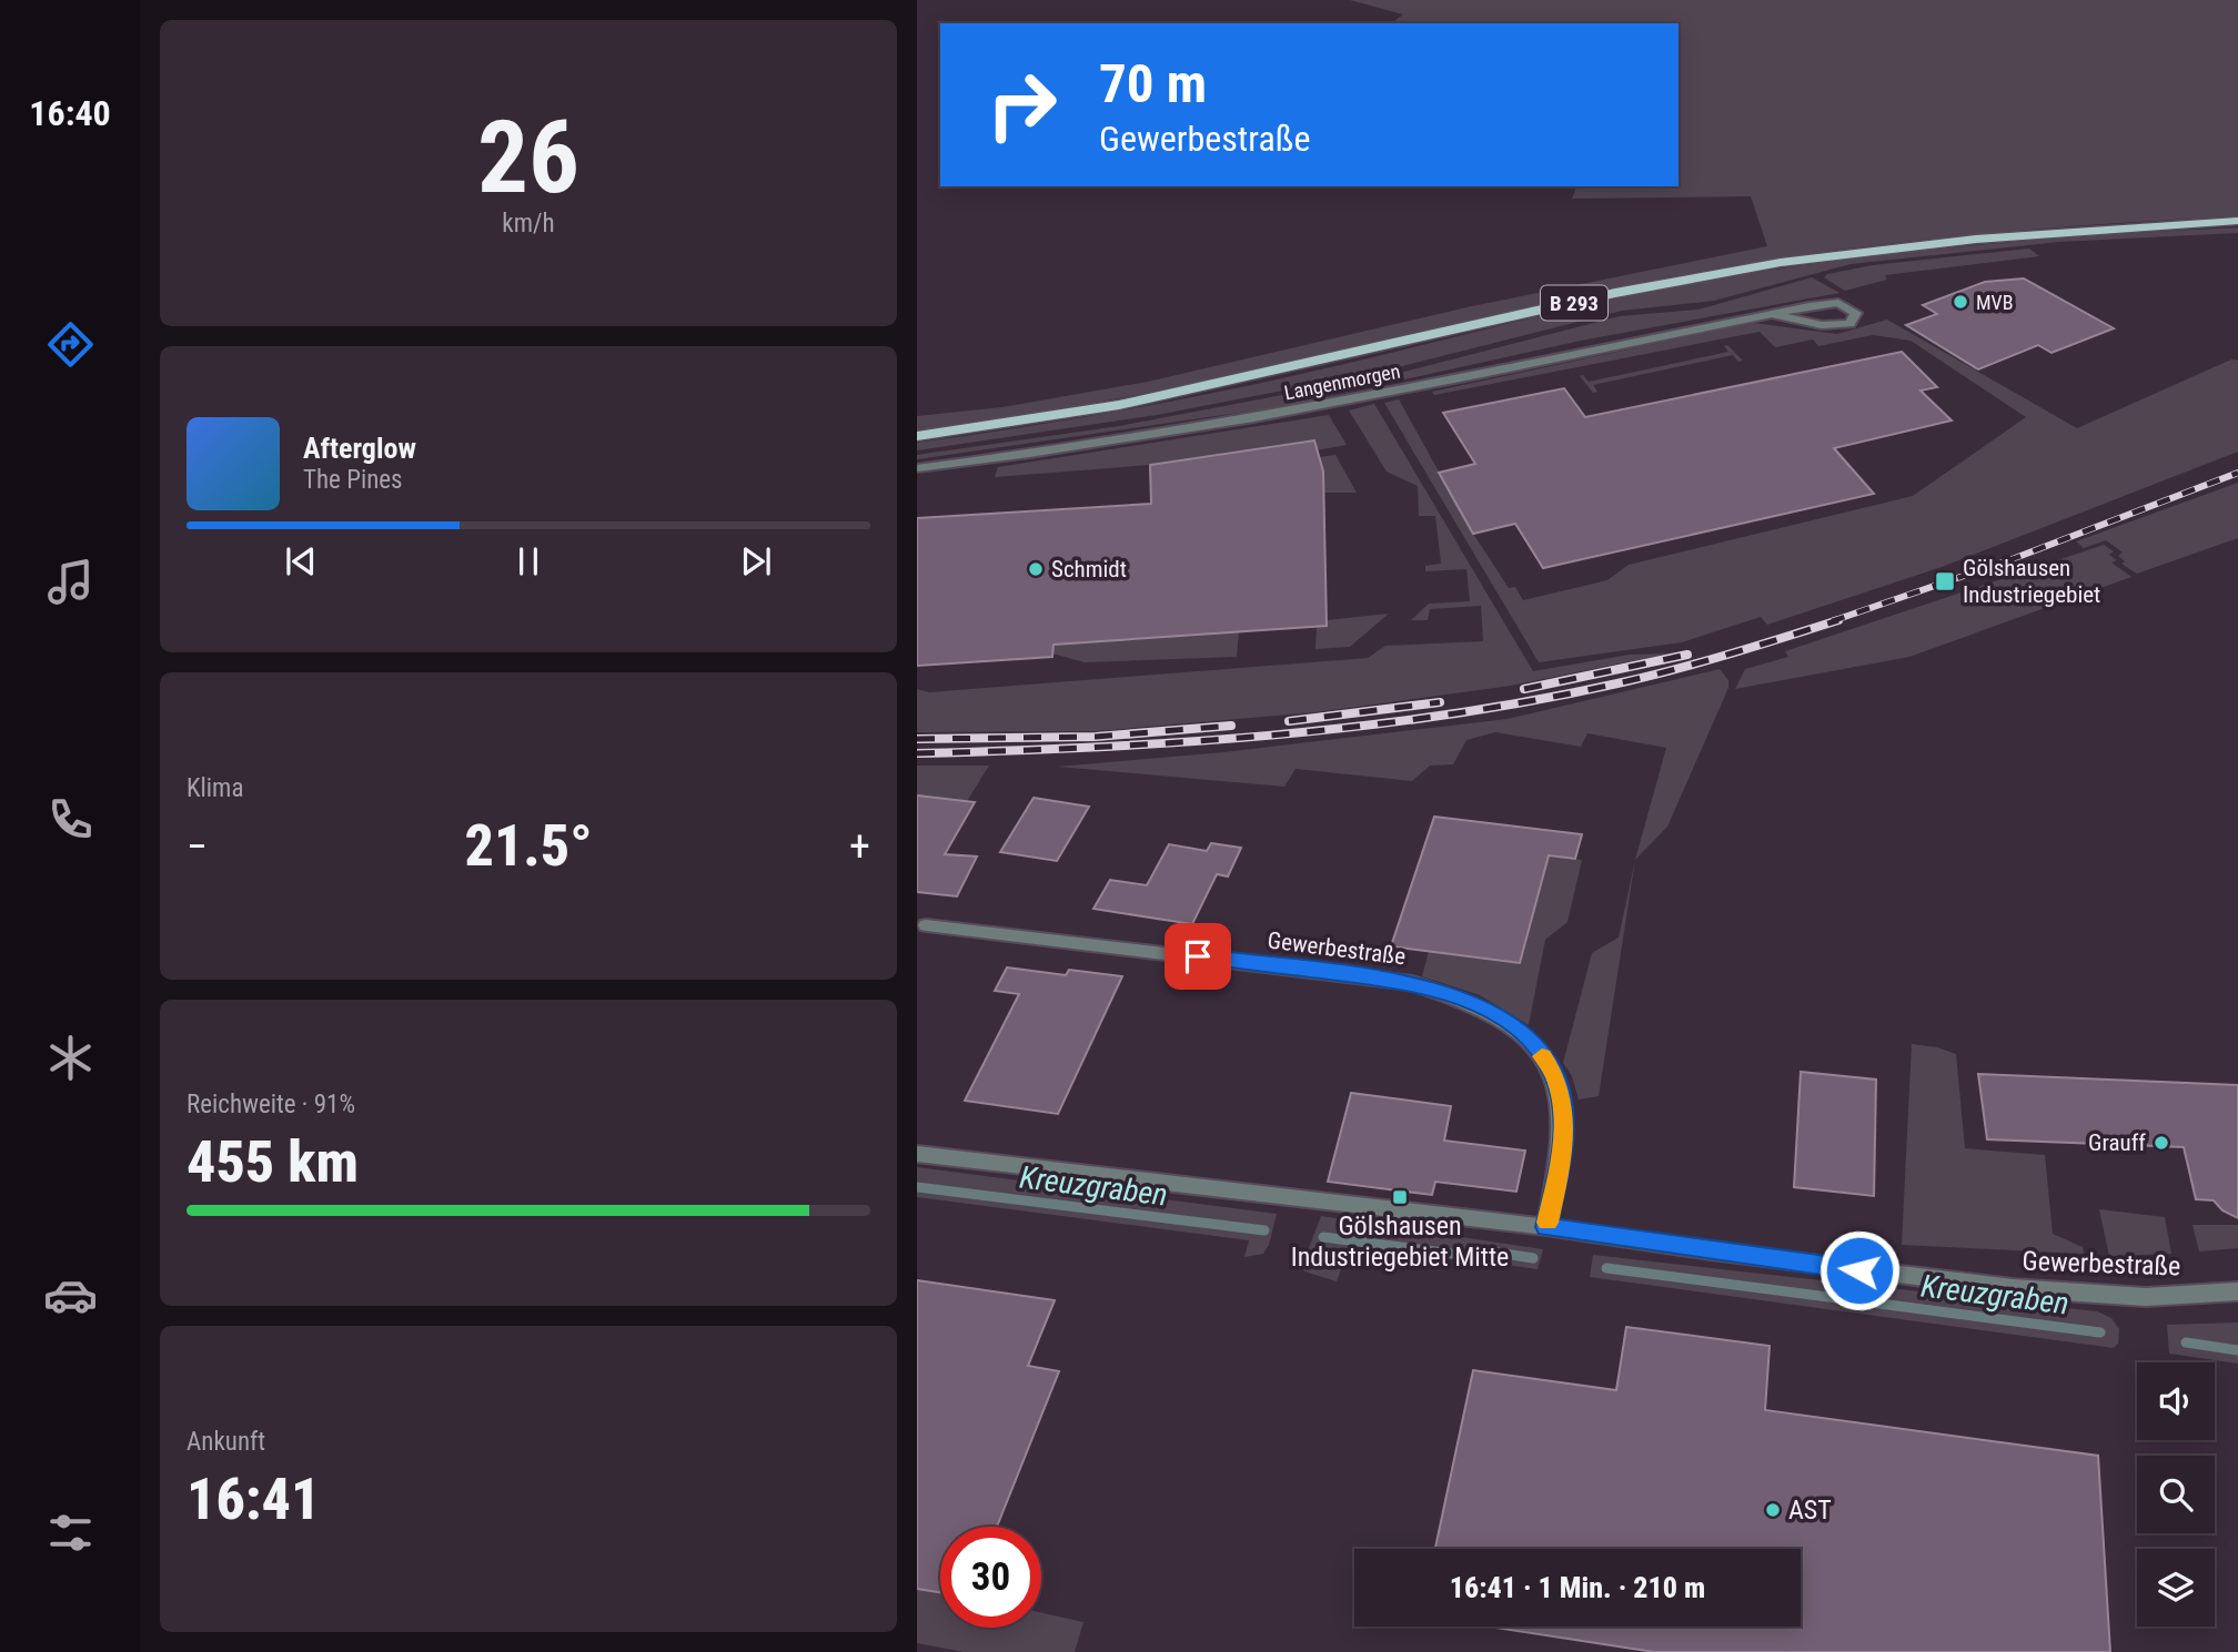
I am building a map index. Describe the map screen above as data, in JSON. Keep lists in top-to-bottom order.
{
  "streets": {
    "main road": ["B 293"],
    "street": ["Langenmorgen", "Gewerbestraße"]
  },
  "water": ["Kreuzgraben"],
  "places": {
    "other": [
      "MVB",
      "Schmidt",
      "Grauff",
      "AST"
    ],
    "transit": ["Gölshausen Industriegebiet", "Gölshausen Industriegebiet Mitte"]
  },
  "page": {
    "tabs": "16:40",
    "tile": [
      ["26", "km/h"],
      "Klima",
      ["Reichweite · 91%", "455 km"],
      ["Ankunft", "16:41"]
    ],
    "turn": ["70 m", "Gewerbestraße"],
    "song": ["Afterglow", "The Pines"],
    "heat": ["−", "21.5°", "+"],
    "limit": "30",
    "trip": "16:41 · 1 Min. · 210 m"
  }
}
